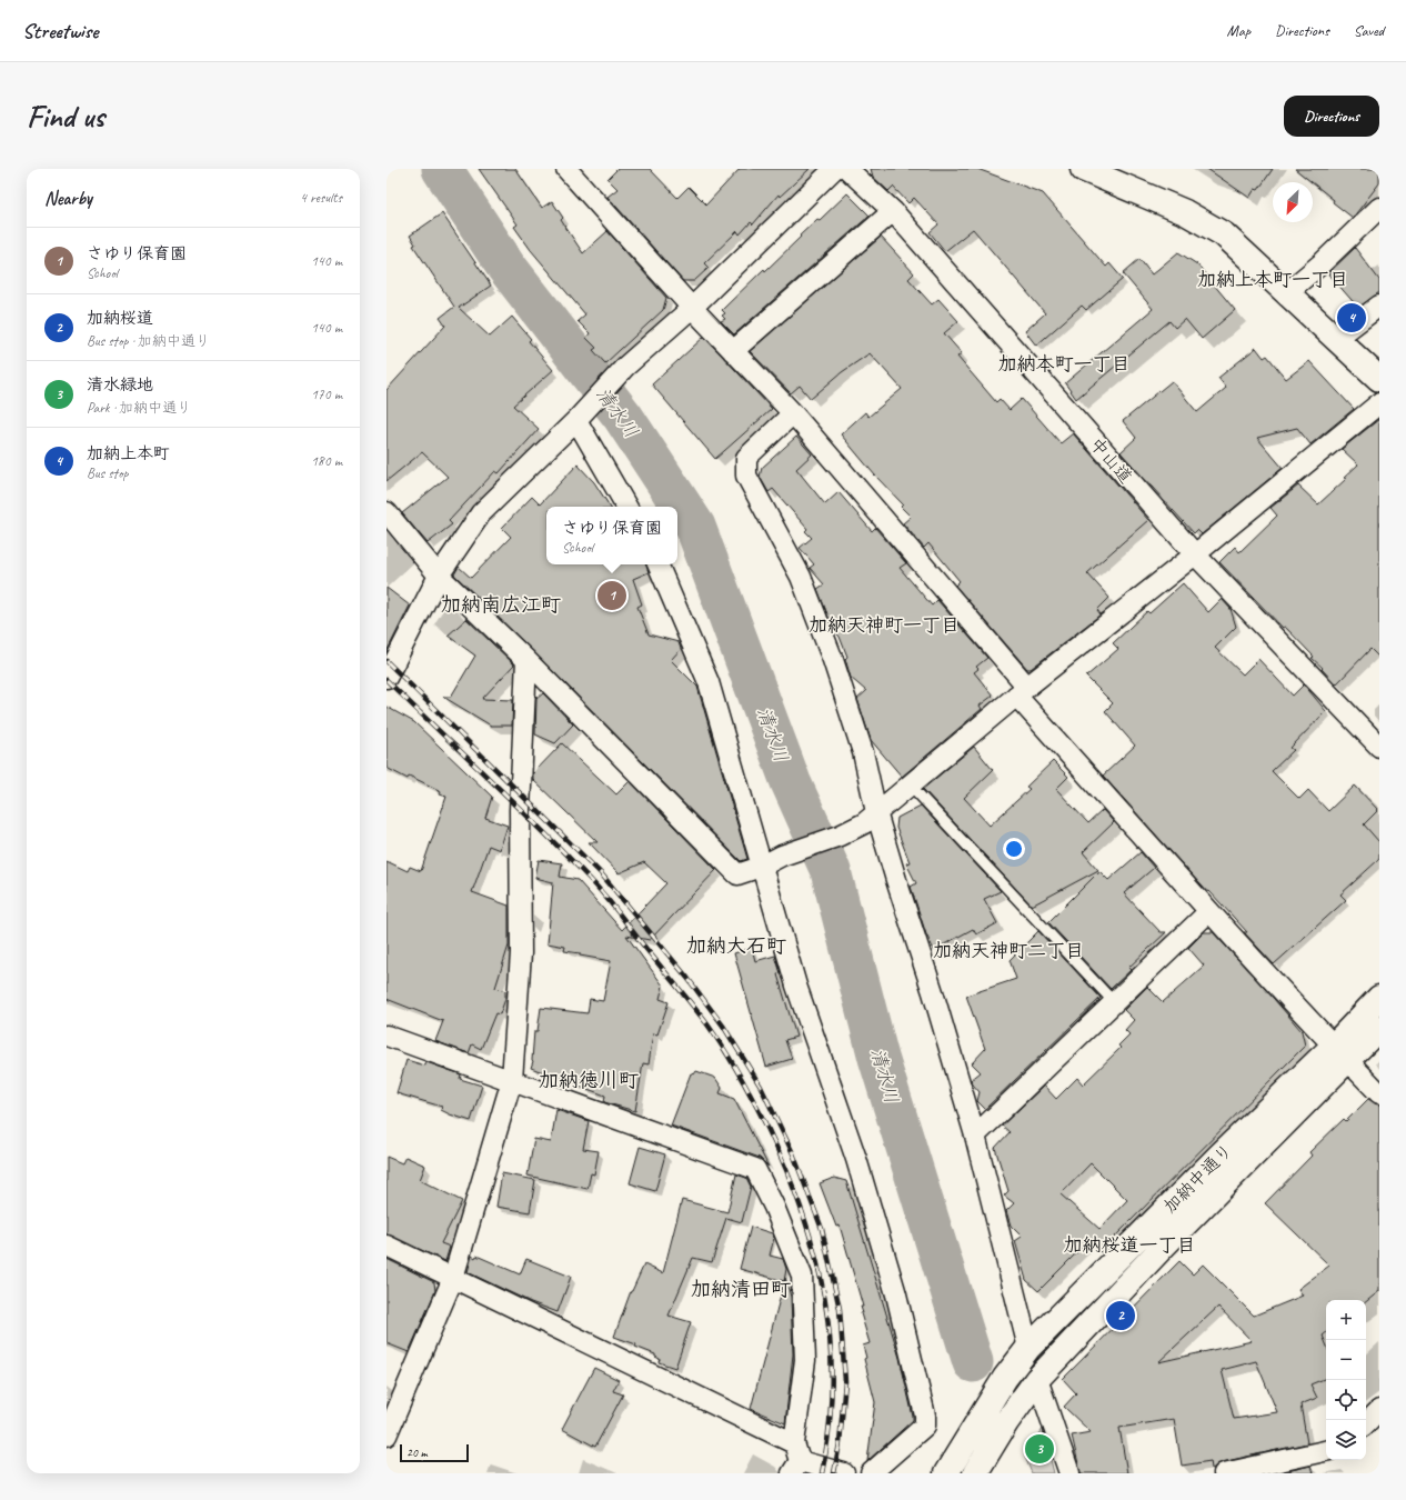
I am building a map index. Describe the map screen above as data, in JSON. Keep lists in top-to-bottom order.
{
  "streets": {
    "main road": ["加納中通り"],
    "street": ["中山道"]
  },
  "districts": [
    "加納上本町一丁目",
    "加納本町一丁目",
    "加納南広江町",
    "加納天神町一丁目",
    "加納大石町",
    "加納天神町二丁目",
    "加納徳川町",
    "加納桜道一丁目",
    "加納清田町"
  ],
  "water": ["清水川"],
  "scale_bar": "20 m",
  "north": "bottom left",
  "page": {
    "header": "Streetwise",
    "nav": ["Map", "Directions", "Saved"],
    "buttons": "Directions",
    "title": "Find us",
    "heading": ["Nearby", "4 results"],
    "list": [
      {
        "mark": "1",
        "name": "さゆり保育園",
        "note": "School",
        "value": "140 m"
      },
      {
        "mark": "2",
        "name": "加納桜道",
        "note": "Bus stop · 加納中通り",
        "value": "140 m"
      },
      {
        "mark": "3",
        "name": "清水緑地",
        "note": "Park · 加納中通り",
        "value": "170 m"
      },
      {
        "mark": "4",
        "name": "加納上本町",
        "note": "Bus stop",
        "value": "180 m"
      }
    ],
    "pins": [
      "4",
      "1",
      "2",
      "3"
    ],
    "popup": ["さゆり保育園", "School"],
    "map_buttons": ["+", "−"],
    "scale": "20 m"
  }
}
